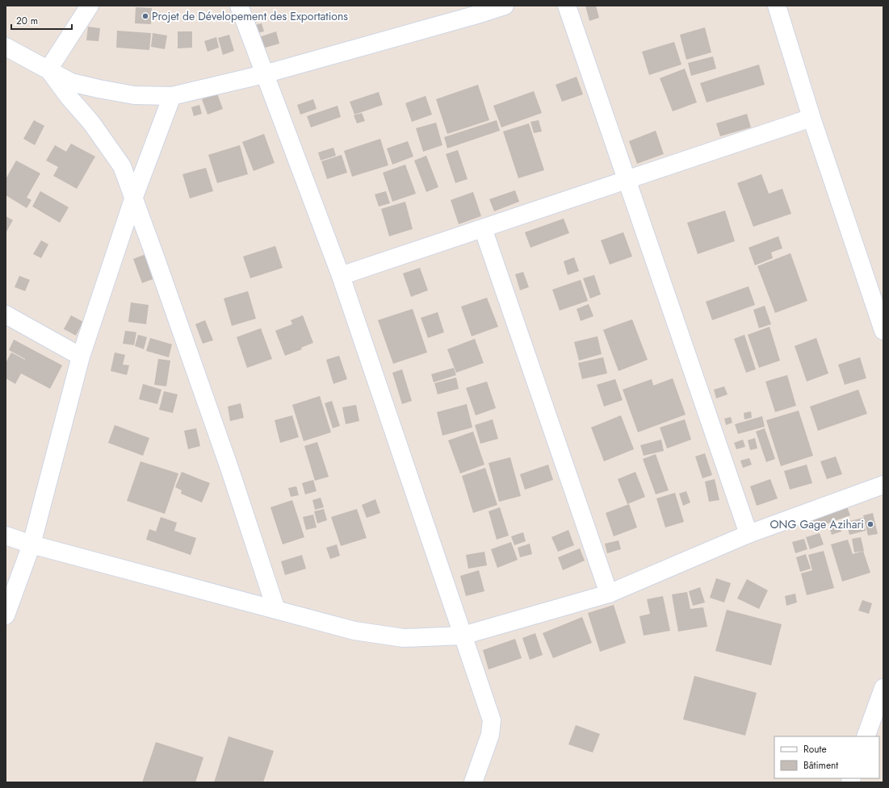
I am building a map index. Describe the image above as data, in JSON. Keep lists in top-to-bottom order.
{
  "places": ["Projet de Dévelopement des Exportations", "ONG Gage Azihari"],
  "legend": ["Route", "Bâtiment"],
  "scale_bar": "20 m"
}
